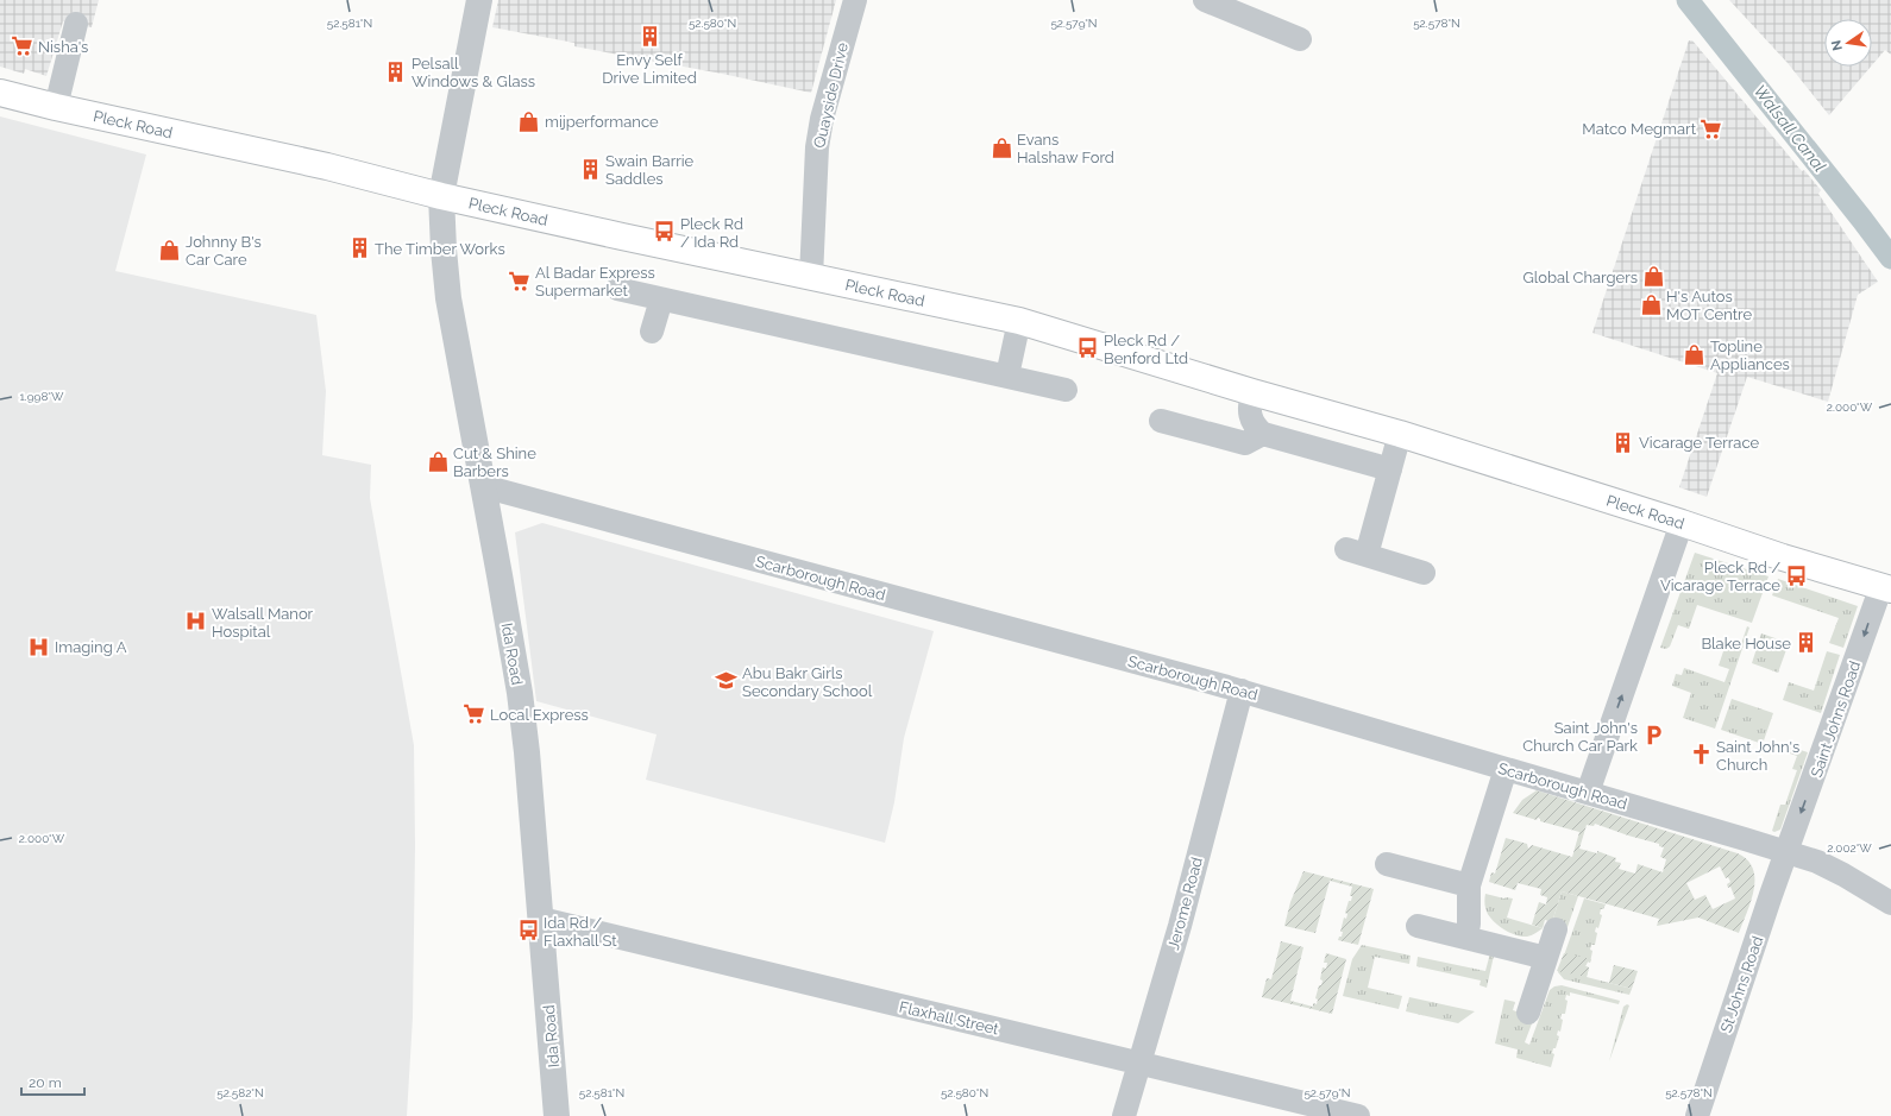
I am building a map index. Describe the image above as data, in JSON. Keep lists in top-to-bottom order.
{
  "streets": {
    "highway": ["Pleck Road"],
    "street": [
      "Quayside Drive",
      "Scarborough Road",
      "Ida Road",
      "Saint Johns Road",
      "Jerome Road",
      "St Johns Road",
      "Flaxhall Street"
    ]
  },
  "crossings": [
    ["Quayside Drive", "Pleck Road"],
    ["Pleck Road", "Ida Road"],
    ["Pleck Road", "Saint Johns Road"],
    ["Scarborough Road", "Ida Road"],
    ["Scarborough Road", "Saint Johns Road"],
    ["Scarborough Road", "Jerome Road"],
    ["Scarborough Road", "St Johns Road"],
    ["Ida Road", "Flaxhall Street"],
    ["Saint Johns Road", "St Johns Road"],
    ["Jerome Road", "Flaxhall Street"]
  ],
  "water": ["Walsall Canal"],
  "places": {
    "building": [
      "Envy Self Drive Limited",
      "Pelsall Windows & Glass",
      "Swain Barrie Saddles",
      "The Timber Works",
      "Vicarage Terrace",
      "Blake House"
    ],
    "supermarket": [
      "Nisha's",
      "Matco Megmart",
      "Al Badar Express Supermarket",
      "Local Express"
    ],
    "shop": [
      "mijperformance",
      "Evans Halshaw Ford",
      "Johnny B's Car Care",
      "Global Chargers",
      "H's Autos MOT Centre",
      "Topline Appliances",
      "Cut & Shine Barbers"
    ],
    "bus stop": [
      "Pleck Rd / Ida Rd",
      "Pleck Rd / Benford Ltd",
      "Pleck Rd / Vicarage Terrace",
      "Ida Rd / Flaxhall St"
    ],
    "hospital": ["Walsall Manor Hospital", "Imaging A"],
    "school or university": ["Abu Bakr Girls Secondary School"],
    "parking": ["Saint John's Church Car Park"],
    "church": ["Saint John's Church"]
  },
  "scale_bar": "20 m",
  "north": "left",
  "coordinates": [
    "52.581°N",
    "52.580°N",
    "52.579°N",
    "52.578°N",
    "1.998°W",
    "2.000°W",
    "2.002°W",
    "52.582°N"
  ]
}
